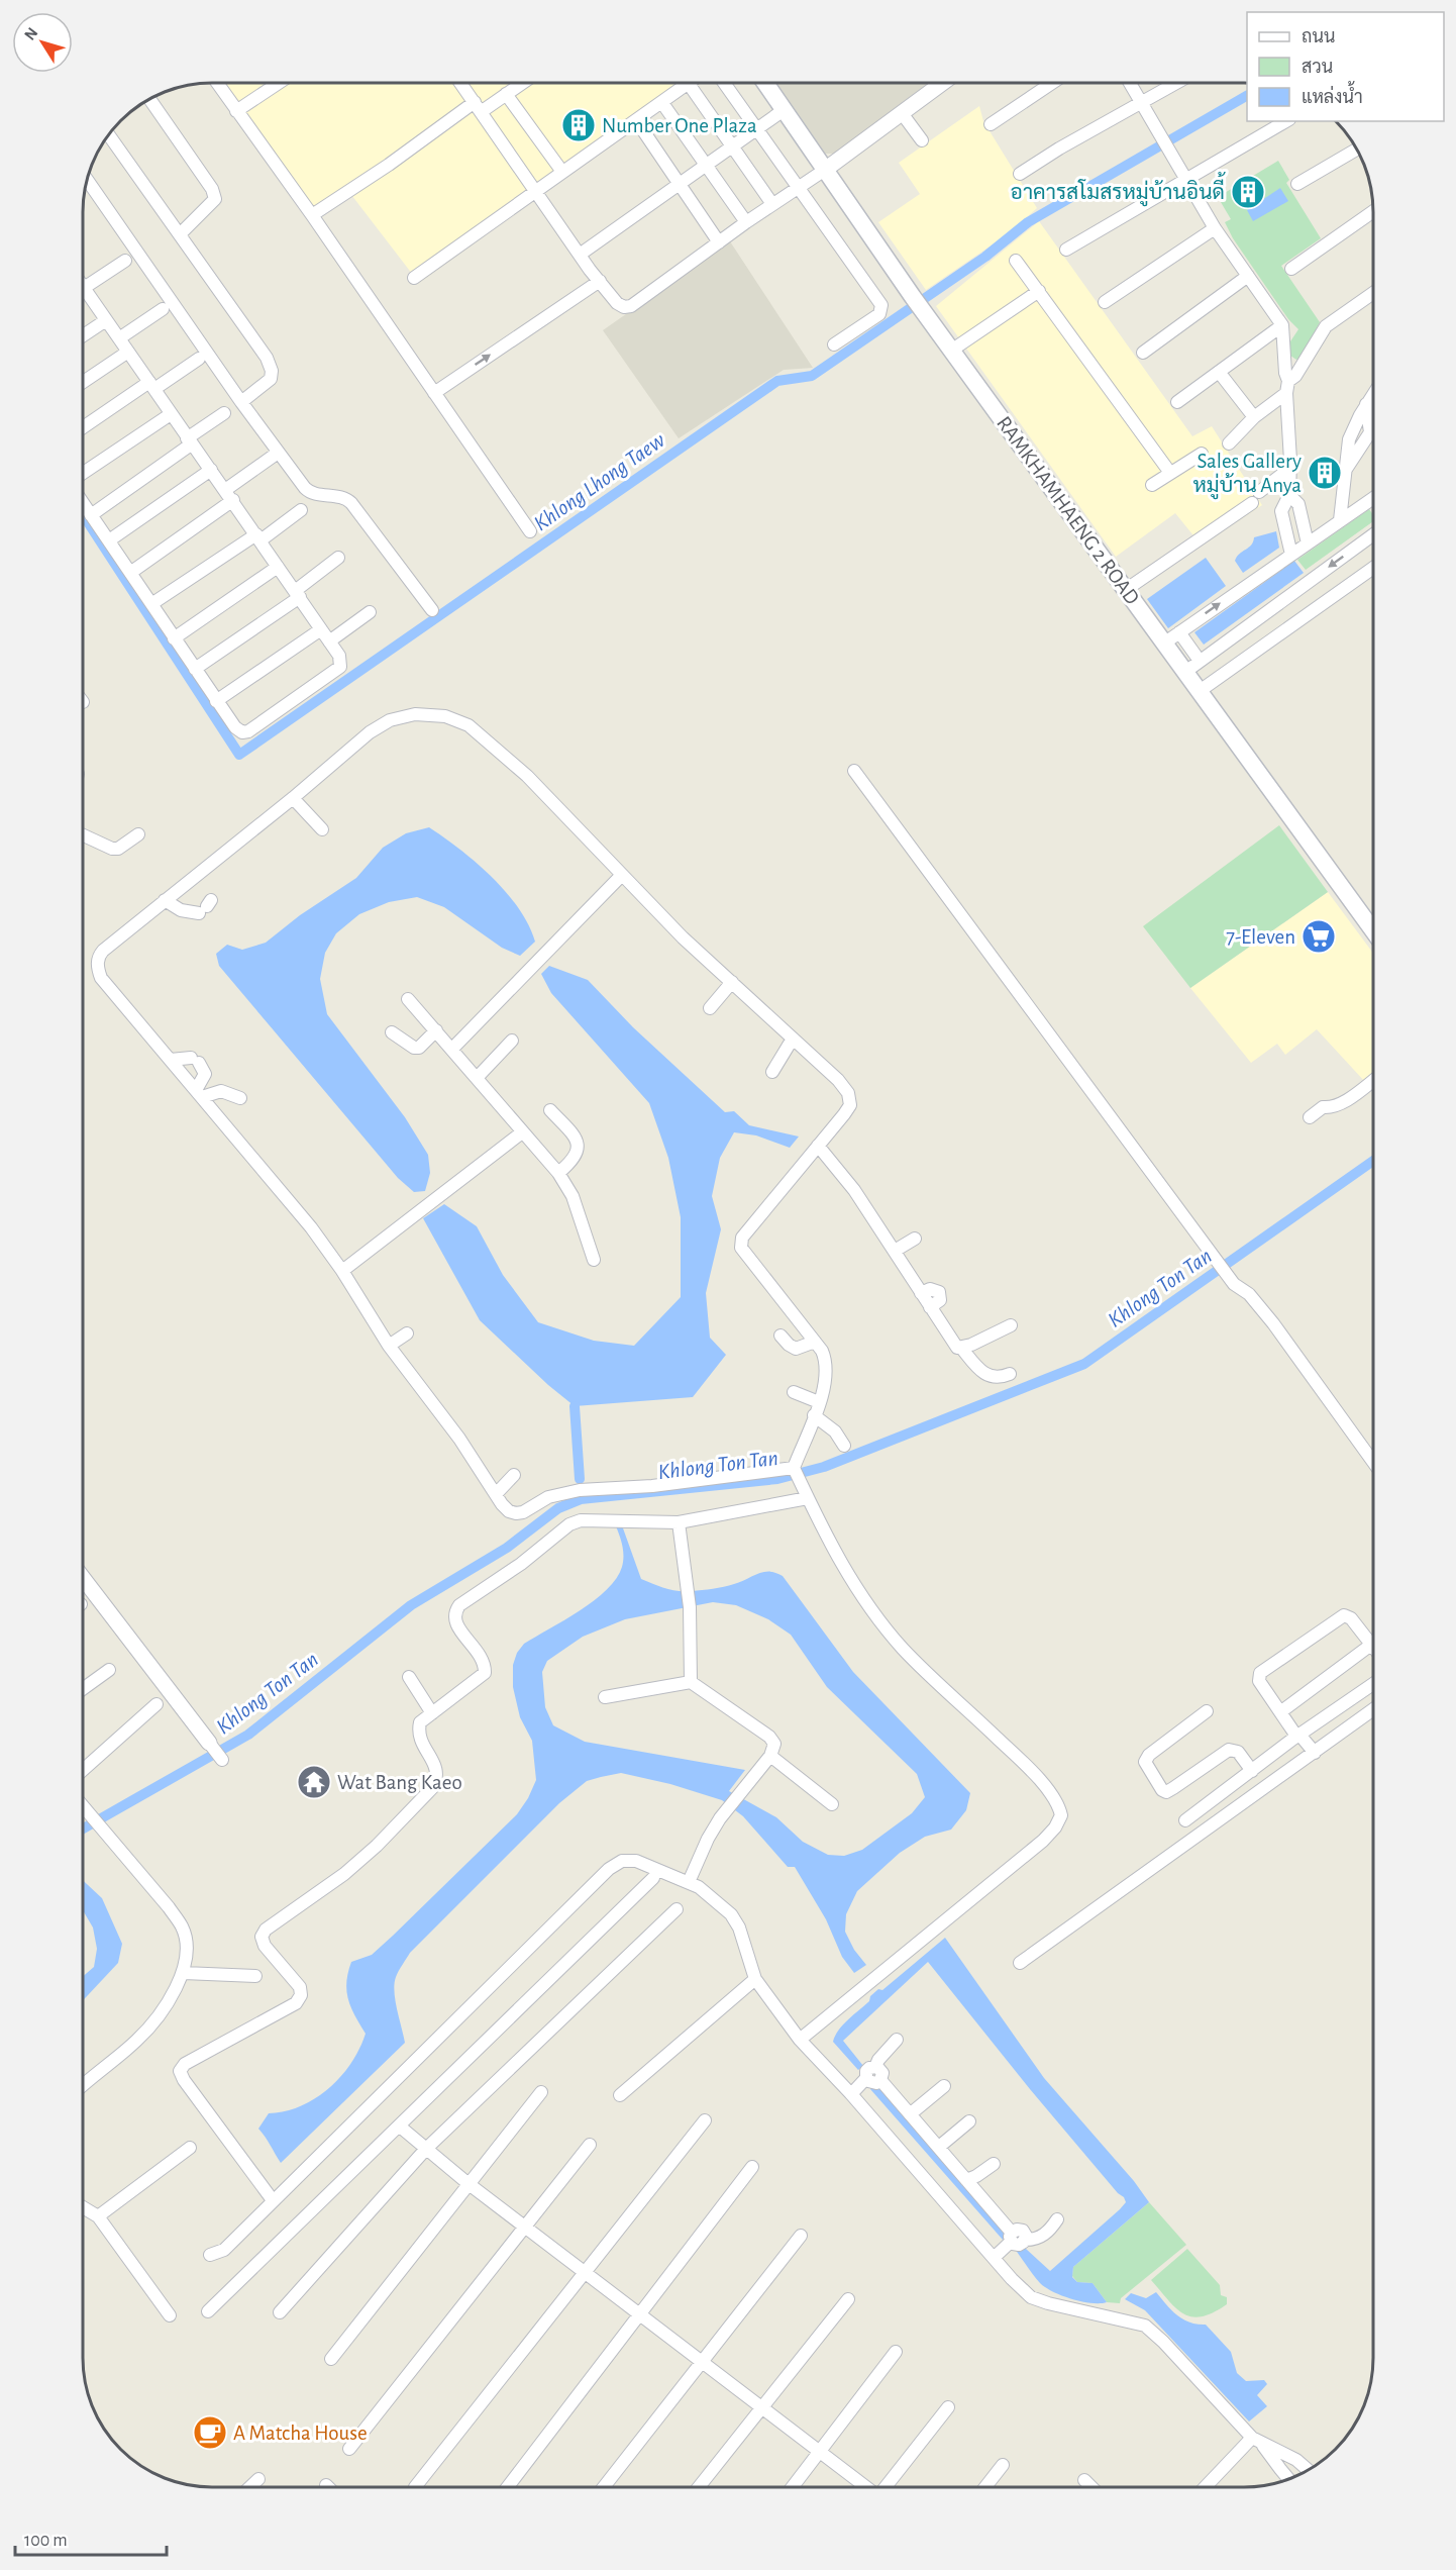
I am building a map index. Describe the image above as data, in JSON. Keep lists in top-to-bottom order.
{
  "streets": {
    "main road": ["RAMKHAMHAENG 2 ROAD"]
  },
  "water": ["Khlong Lhong Taew", "Khlong Ton Tan"],
  "places": {
    "building": ["Number One Plaza", "อาคารสโมสรหมู่บ้านอินดี้", "Sales Gallery หมู่บ้าน Anya"],
    "supermarket": ["7-Eleven"],
    "temple": ["Wat Bang Kaeo"],
    "cafe": ["A Matcha House"]
  },
  "legend": ["ถนน", "สวน", "แหล่งน้ำ"],
  "scale_bar": "100 m",
  "north": "top left"
}
